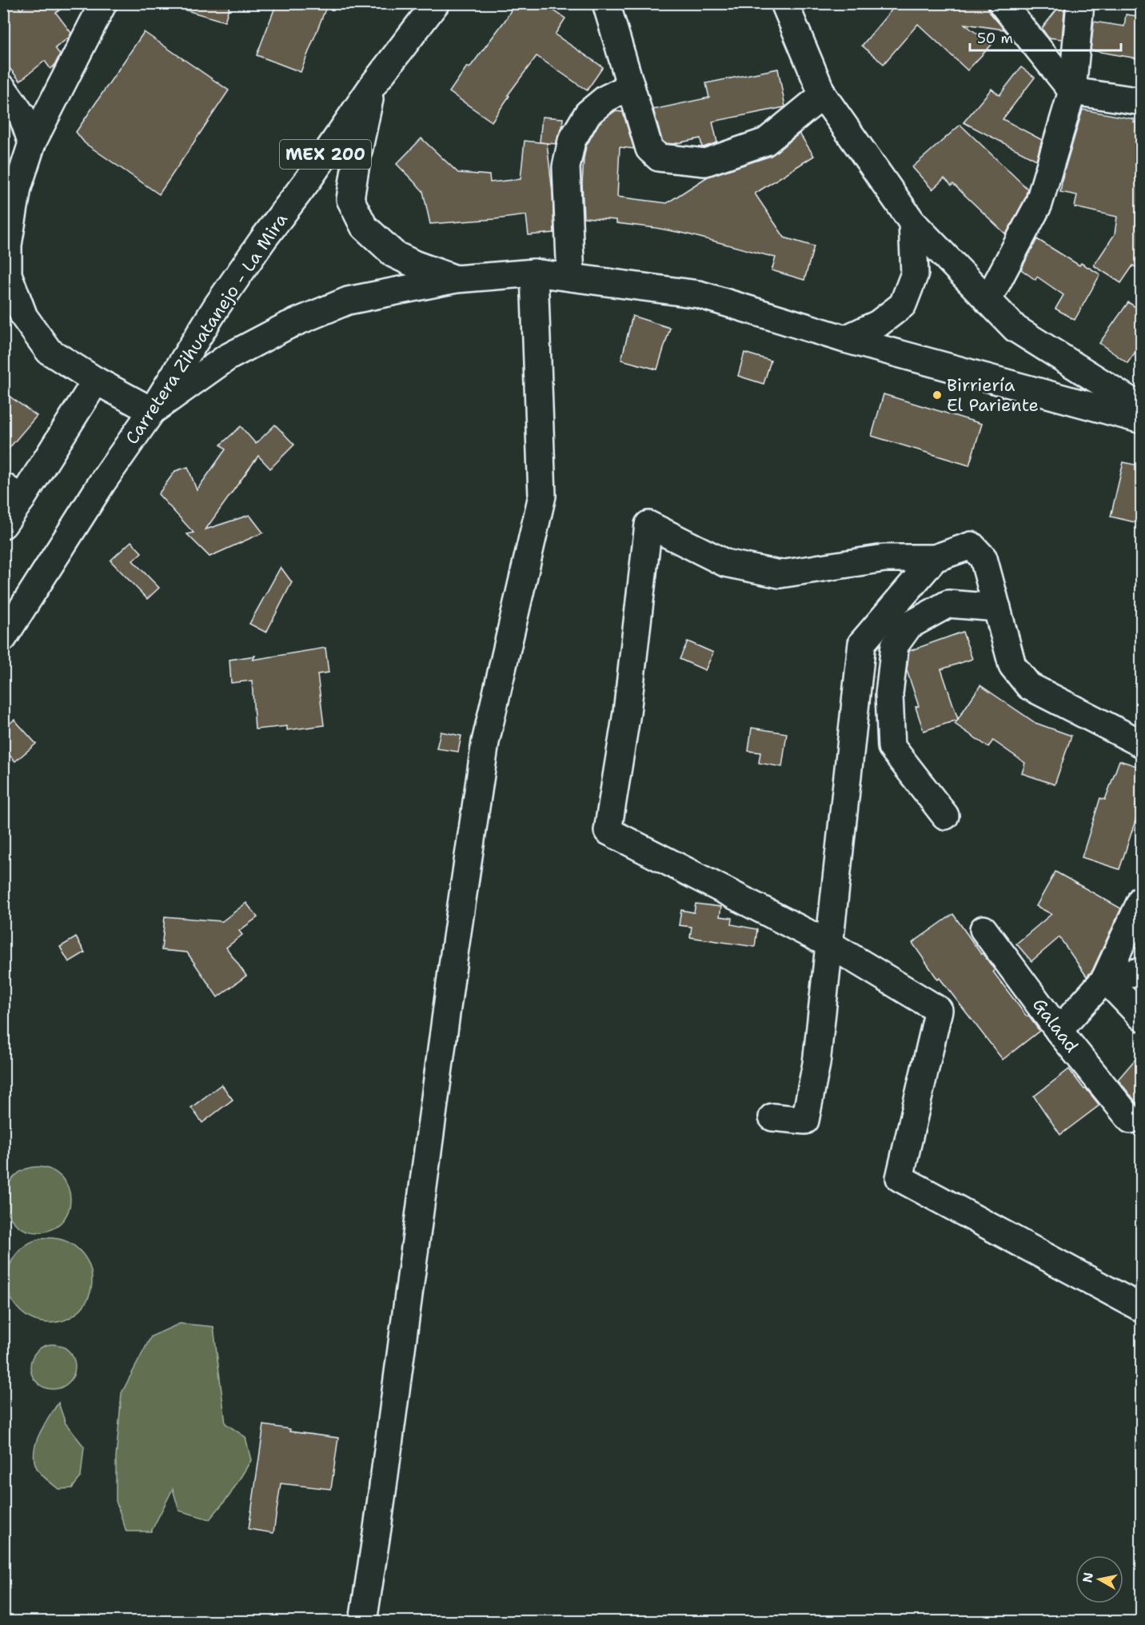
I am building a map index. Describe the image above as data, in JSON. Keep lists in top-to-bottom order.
{
  "streets": {
    "main road": ["MEX 200", "Carretera Zihuatanejo - La Mira", "Galaad"]
  },
  "places": ["Birriería El Pariente"],
  "scale_bar": "50 m",
  "north": "left"
}
